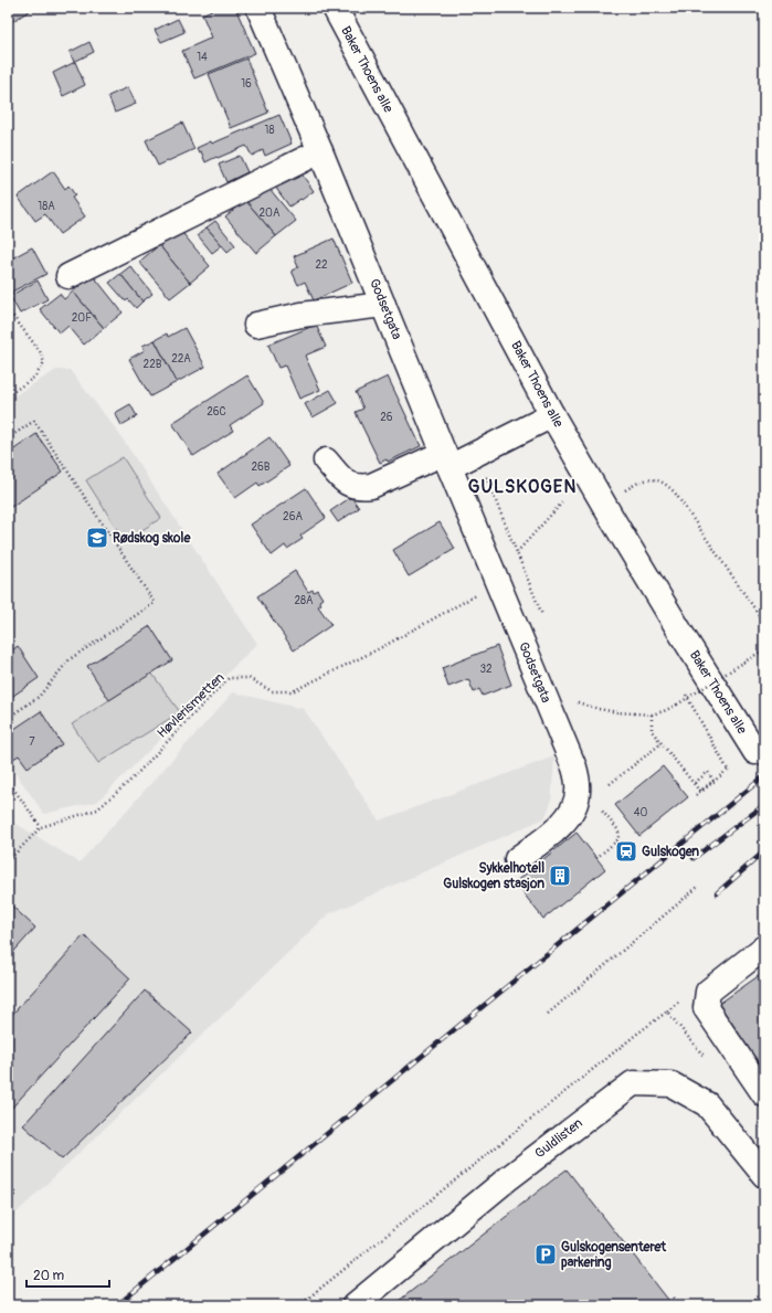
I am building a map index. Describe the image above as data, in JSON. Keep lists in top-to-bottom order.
{
  "streets": {
    "street": ["Baker Thoens alle", "Godsetgata", "Guldlisten"],
    "path": ["Høvlerismetten"]
  },
  "districts": ["GULSKOGEN"],
  "places": {
    "school or university": ["Rødskog skole"],
    "station": ["Gulskogen"],
    "building": ["Sykkelhotell Gulskogen stasjon"],
    "parking": ["Gulskogensenteret parkering"]
  },
  "house_numbers": [
    "14",
    "16",
    "18",
    "18A",
    "20A",
    "22",
    "20F",
    "22A",
    "22B",
    "26C",
    "26",
    "26B",
    "26A",
    "28A",
    "32",
    "7",
    "40"
  ],
  "scale_bar": "20 m"
}
